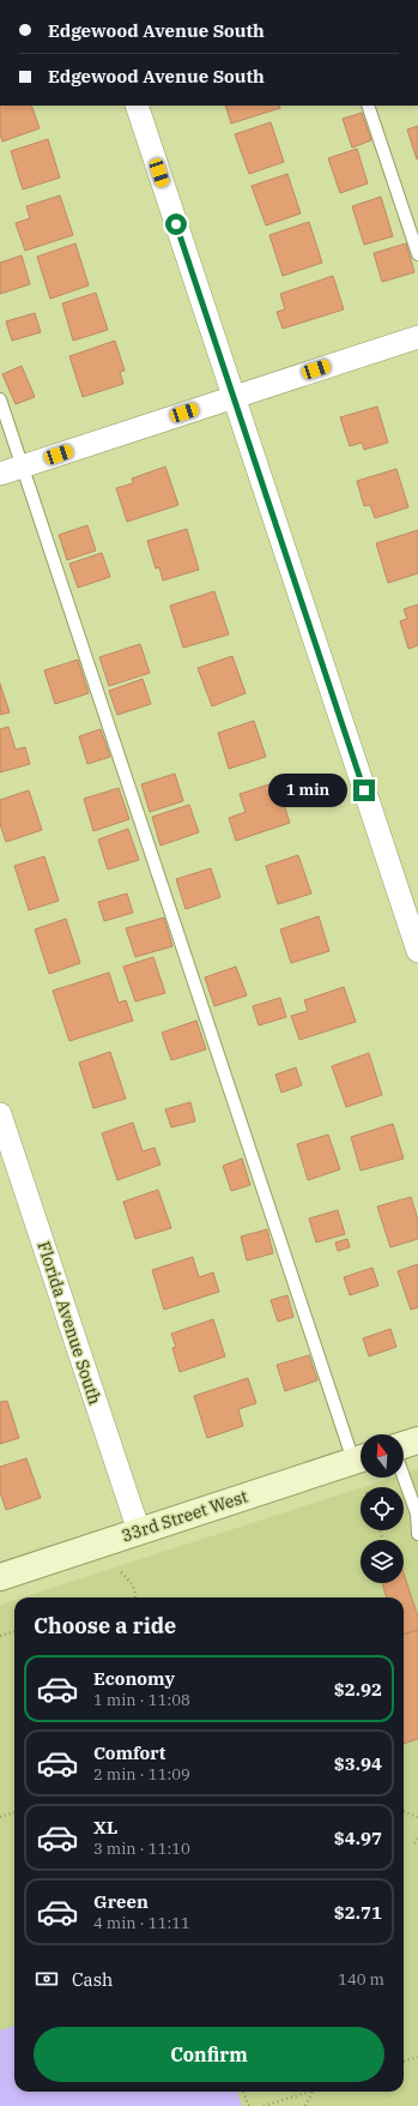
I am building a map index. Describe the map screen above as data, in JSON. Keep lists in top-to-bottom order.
{
  "streets": {
    "street": ["Florida Avenue South", "33rd Street West"]
  },
  "crossings": [
    ["Florida Avenue South", "33rd Street West"]
  ],
  "north": "top",
  "page": {
    "banner": ["Edgewood Avenue South", "Edgewood Avenue South"],
    "bubble": "1 min",
    "heading": "Choose a ride",
    "list": [
      {
        "name": "Economy",
        "note": "1 min · 11:08",
        "value": "$2.92"
      },
      {
        "name": "Comfort",
        "note": "2 min · 11:09",
        "value": "$3.94"
      },
      {
        "name": "XL",
        "note": "3 min · 11:10",
        "value": "$4.97"
      },
      {
        "name": "Green",
        "note": "4 min · 11:11",
        "value": "$2.71"
      }
    ],
    "pay": ["Cash", "140 m"],
    "buttons": "Confirm"
  }
}
